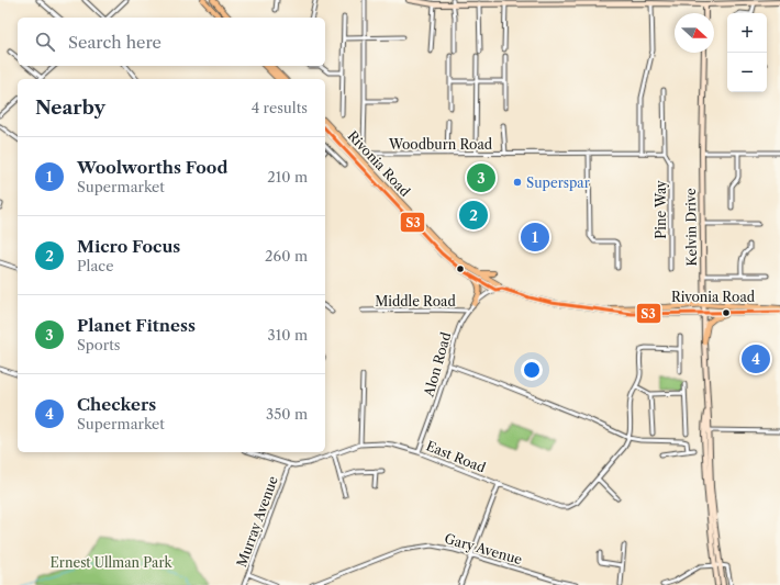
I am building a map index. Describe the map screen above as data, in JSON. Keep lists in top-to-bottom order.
{
  "streets": {
    "main road": ["Rivonia Road", "Kelvin Drive"],
    "street": [
      "Woodburn Road",
      "Pine Way",
      "Middle Road",
      "Alon Road",
      "East Road",
      "Murray Avenue",
      "Gary Avenue"
    ]
  },
  "crossings": [
    ["Woodburn Road", "Pine Way"],
    ["Rivonia Road", "Kelvin Drive"],
    ["Rivonia Road", "Alon Road"],
    ["Middle Road", "Alon Road"],
    ["Alon Road", "East Road"],
    ["East Road", "Murray Avenue"]
  ],
  "parks": ["Ernest Ullman Park"],
  "places": ["Superspar"],
  "lines": ["transit line S3"],
  "north": "right",
  "page": {
    "map_buttons": ["+", "−"],
    "search": "Search here",
    "heading": ["Nearby", "4 results"],
    "list": [
      {
        "mark": "1",
        "name": "Woolworths Food",
        "note": "Supermarket",
        "value": "210 m"
      },
      {
        "mark": "2",
        "name": "Micro Focus",
        "note": "Place",
        "value": "260 m"
      },
      {
        "mark": "3",
        "name": "Planet Fitness",
        "note": "Sports",
        "value": "310 m"
      },
      {
        "mark": "4",
        "name": "Checkers",
        "note": "Supermarket",
        "value": "350 m"
      }
    ],
    "pins": [
      "3",
      "2",
      "1",
      "4"
    ]
  }
}
